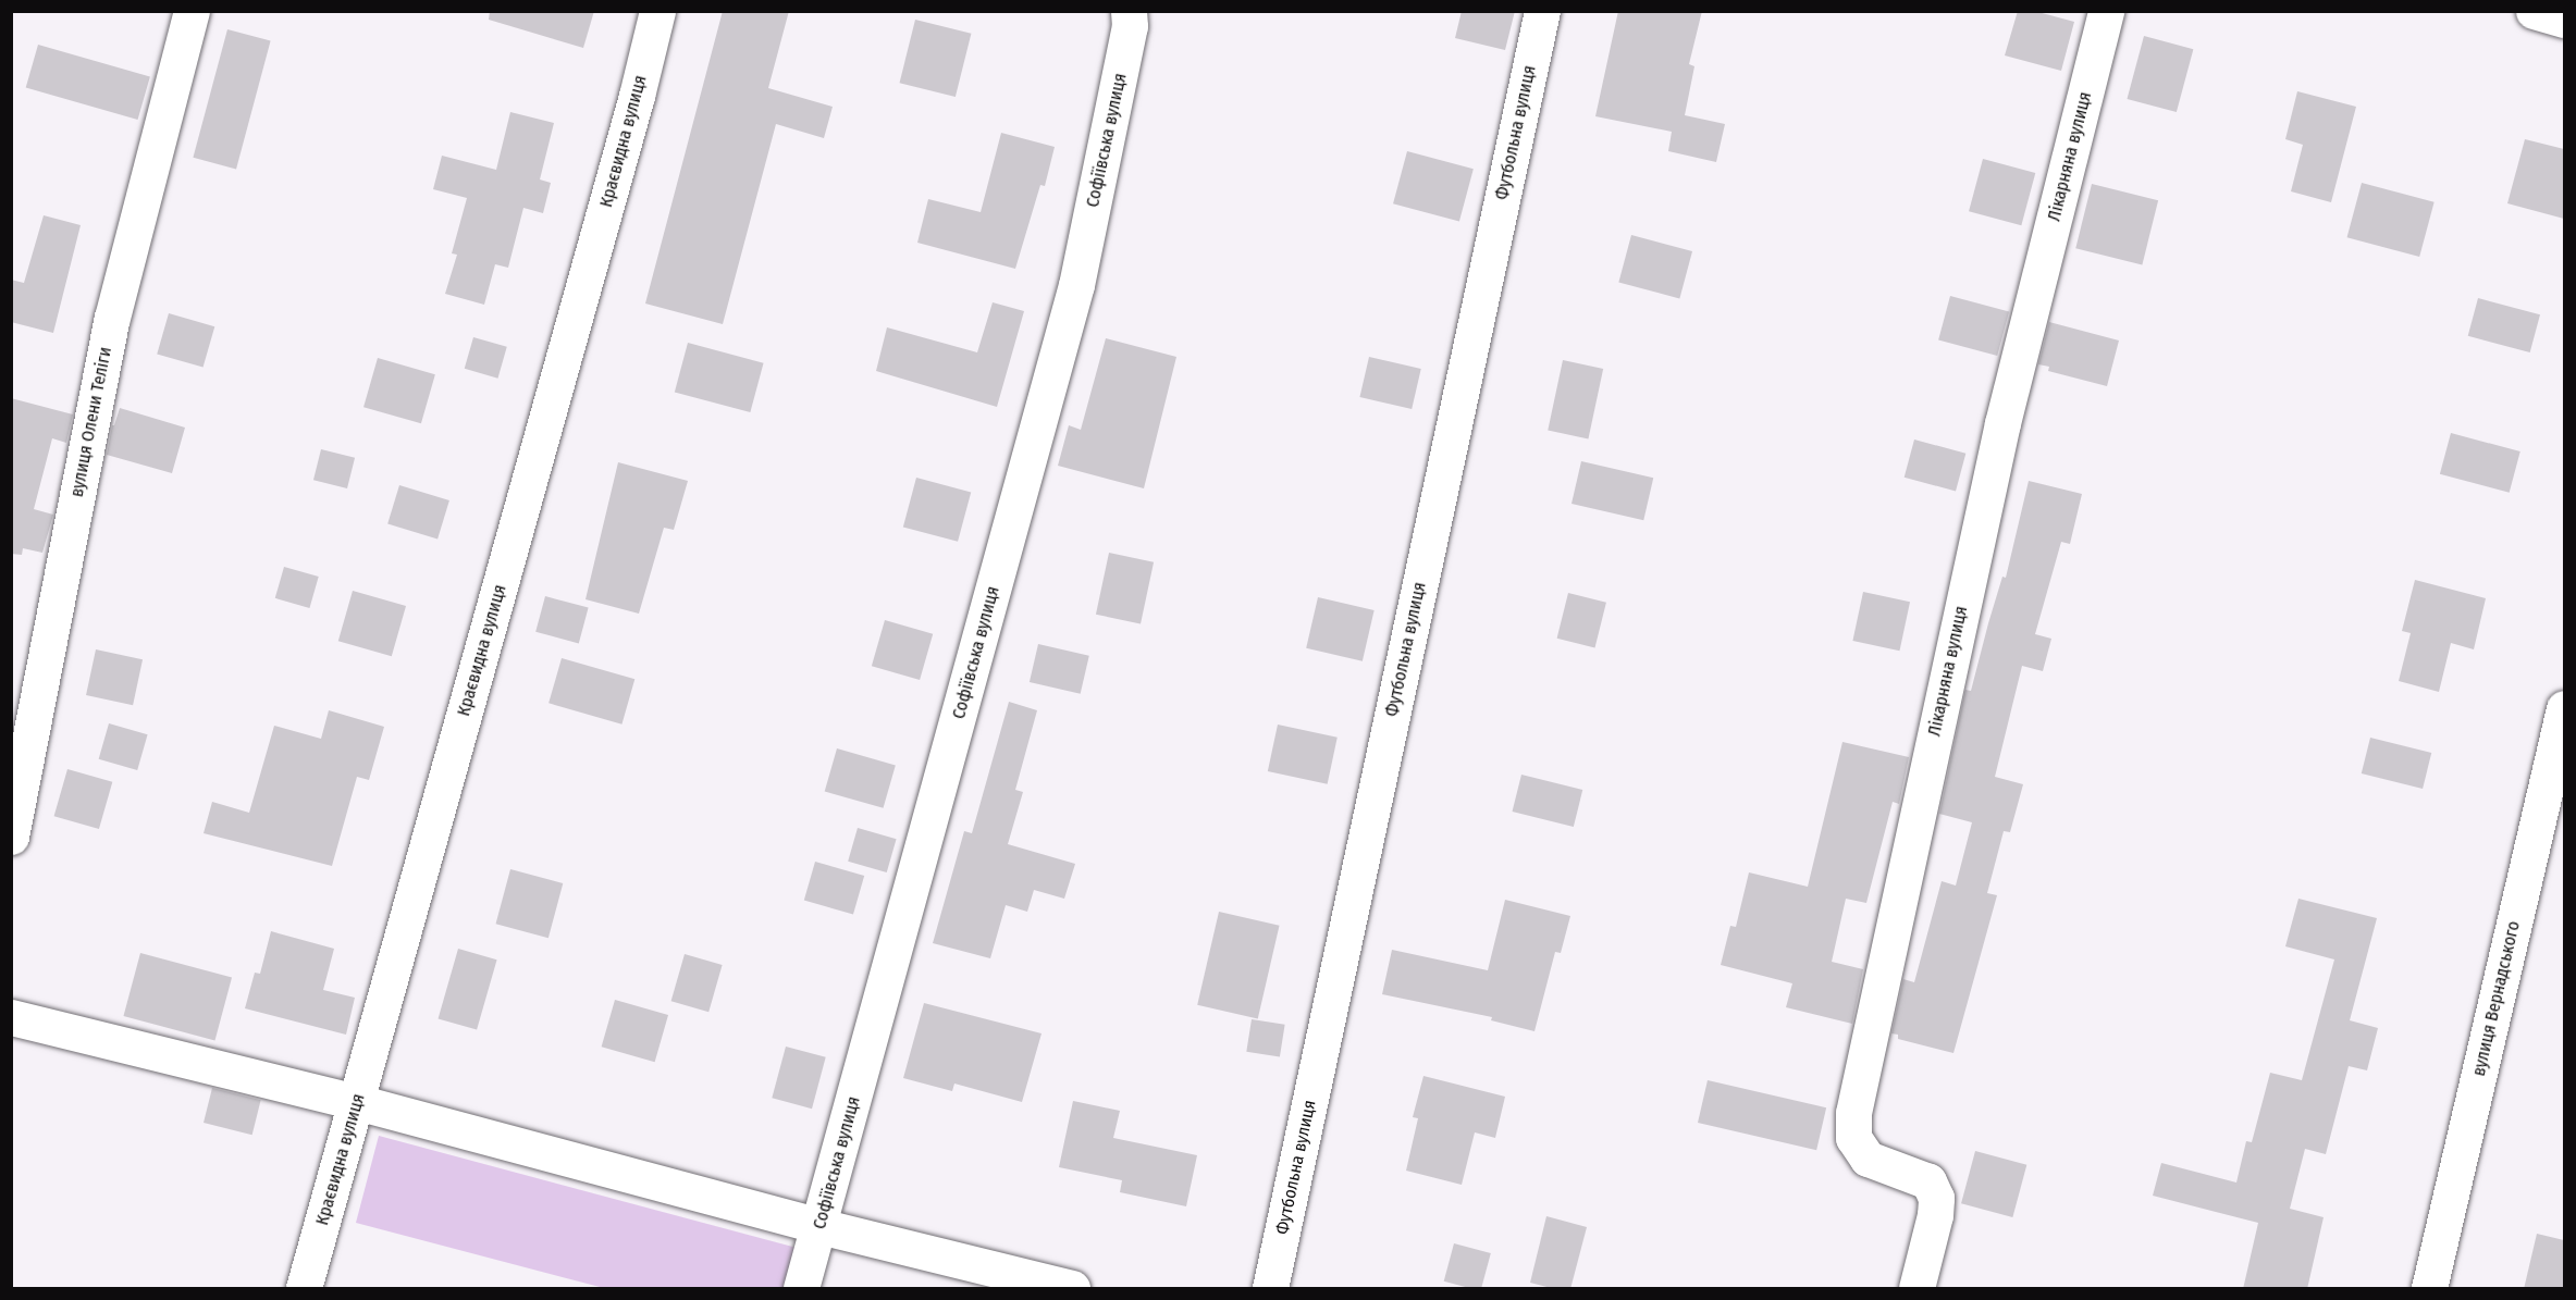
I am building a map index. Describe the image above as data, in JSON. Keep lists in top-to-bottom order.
{
  "streets": {
    "street": [
      "Футбольна вулиця",
      "Софіївська вулиця",
      "Краєвидна вулиця",
      "Лікарняна вулиця",
      "вулиця Олени Теліги",
      "вулиця Вернадського"
    ]
  }
}
